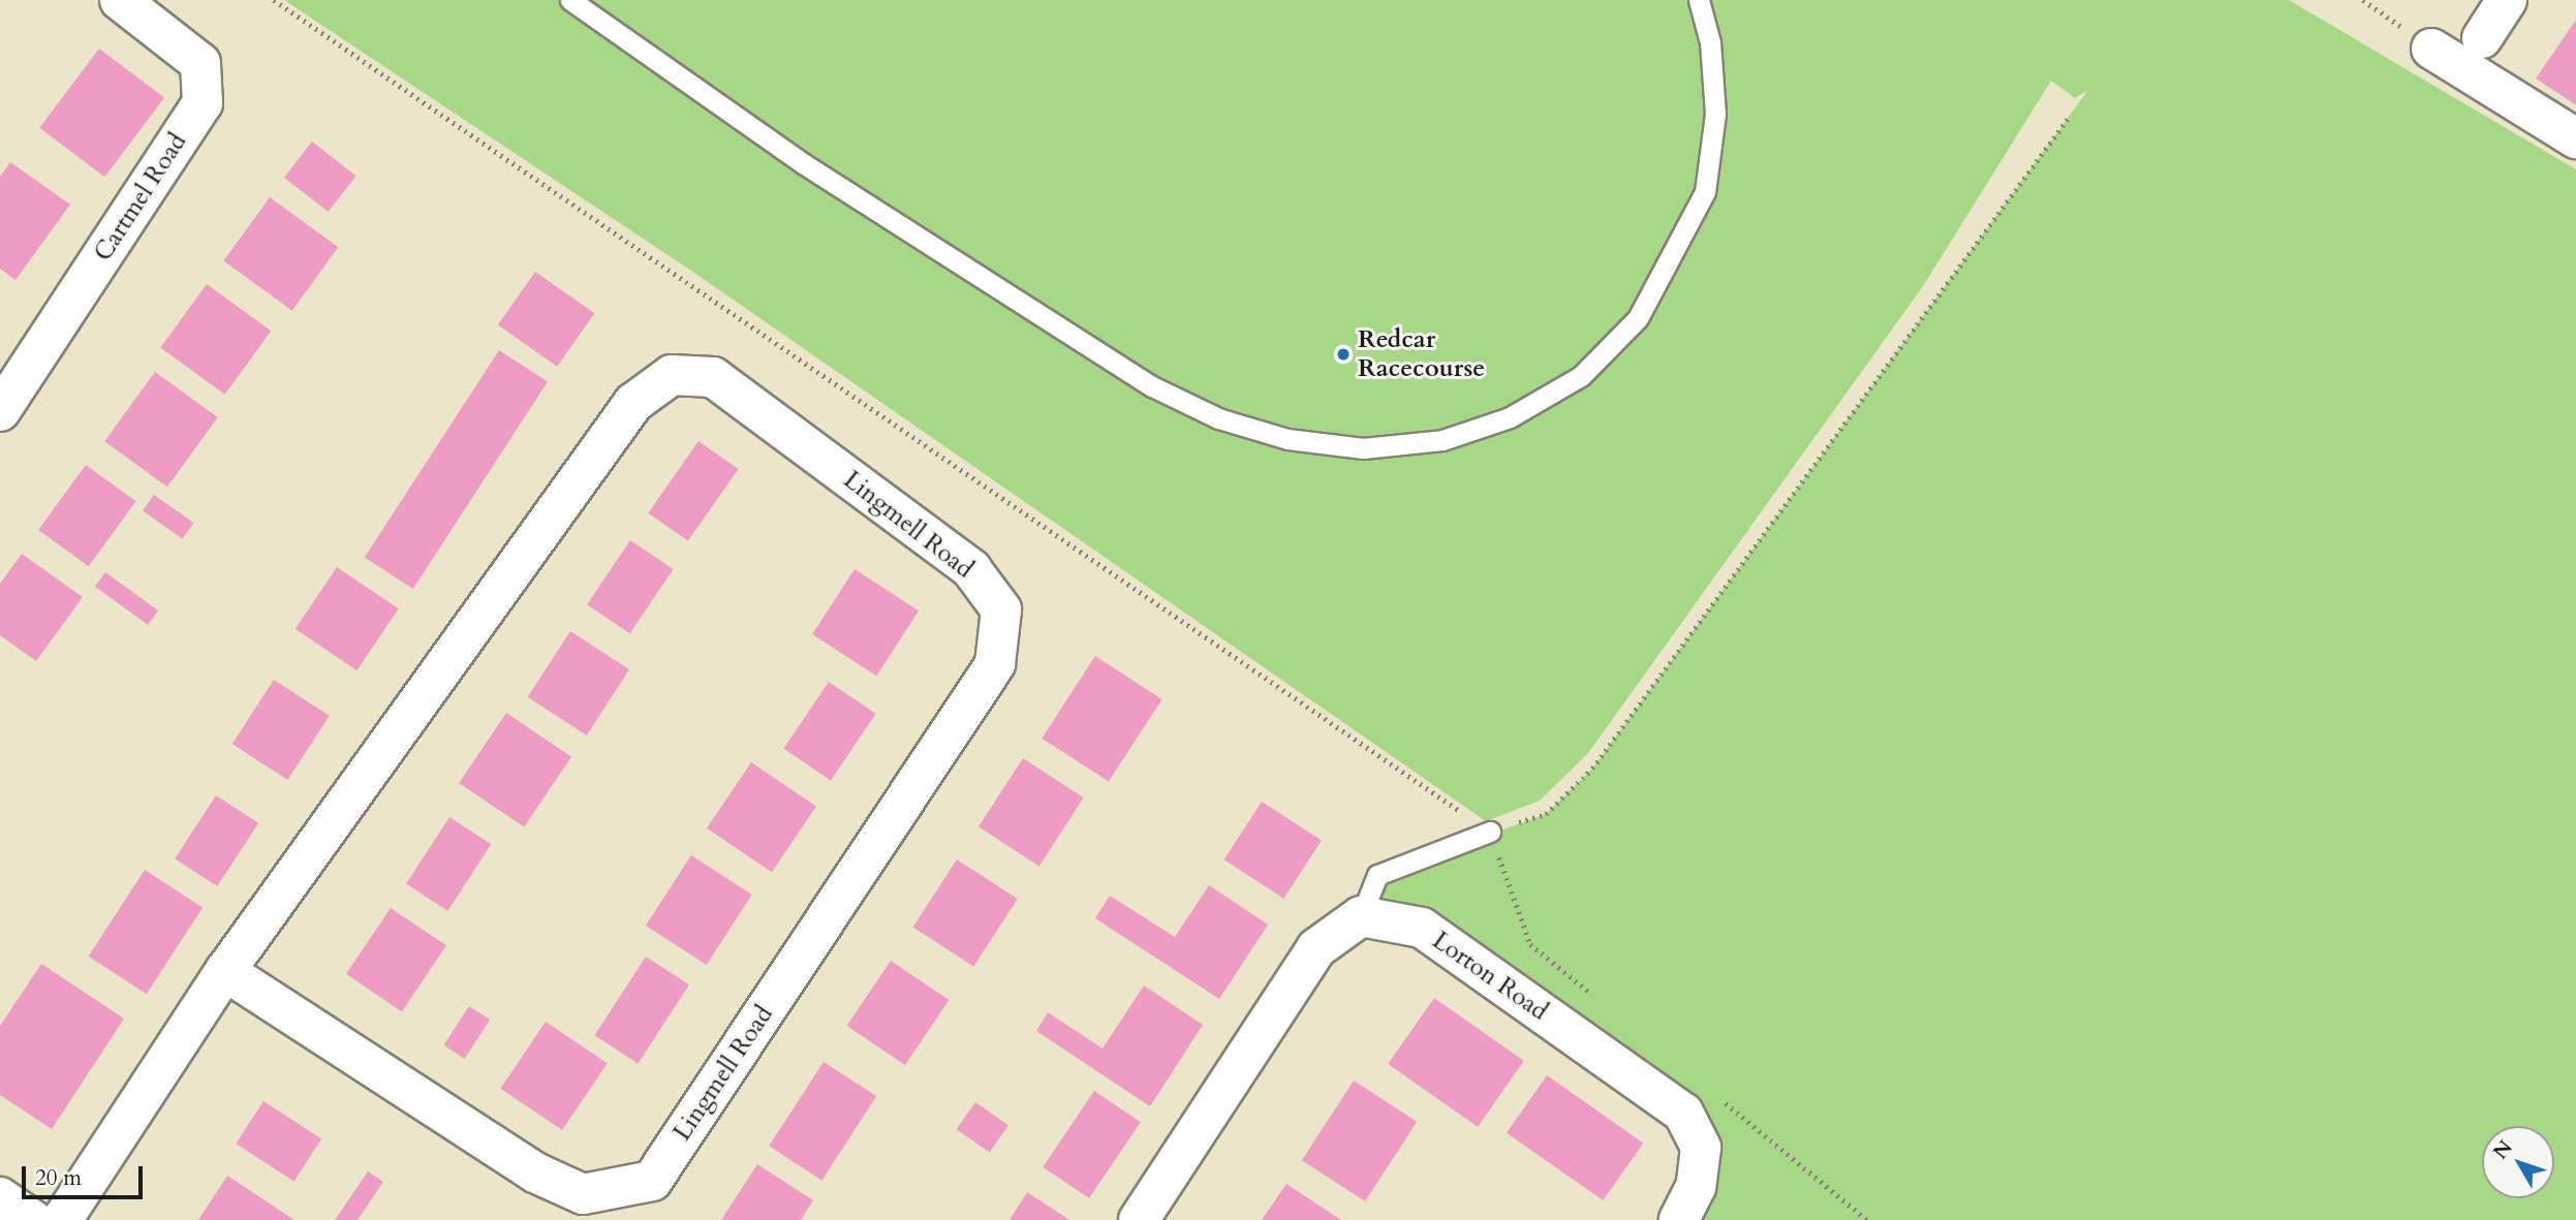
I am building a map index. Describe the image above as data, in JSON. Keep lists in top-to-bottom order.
{
  "streets": {
    "street": ["Cartmel Road", "Lingmell Road", "Lorton Road"]
  },
  "places": ["Redcar Racecourse"],
  "scale_bar": "20 m",
  "north": "top left"
}
